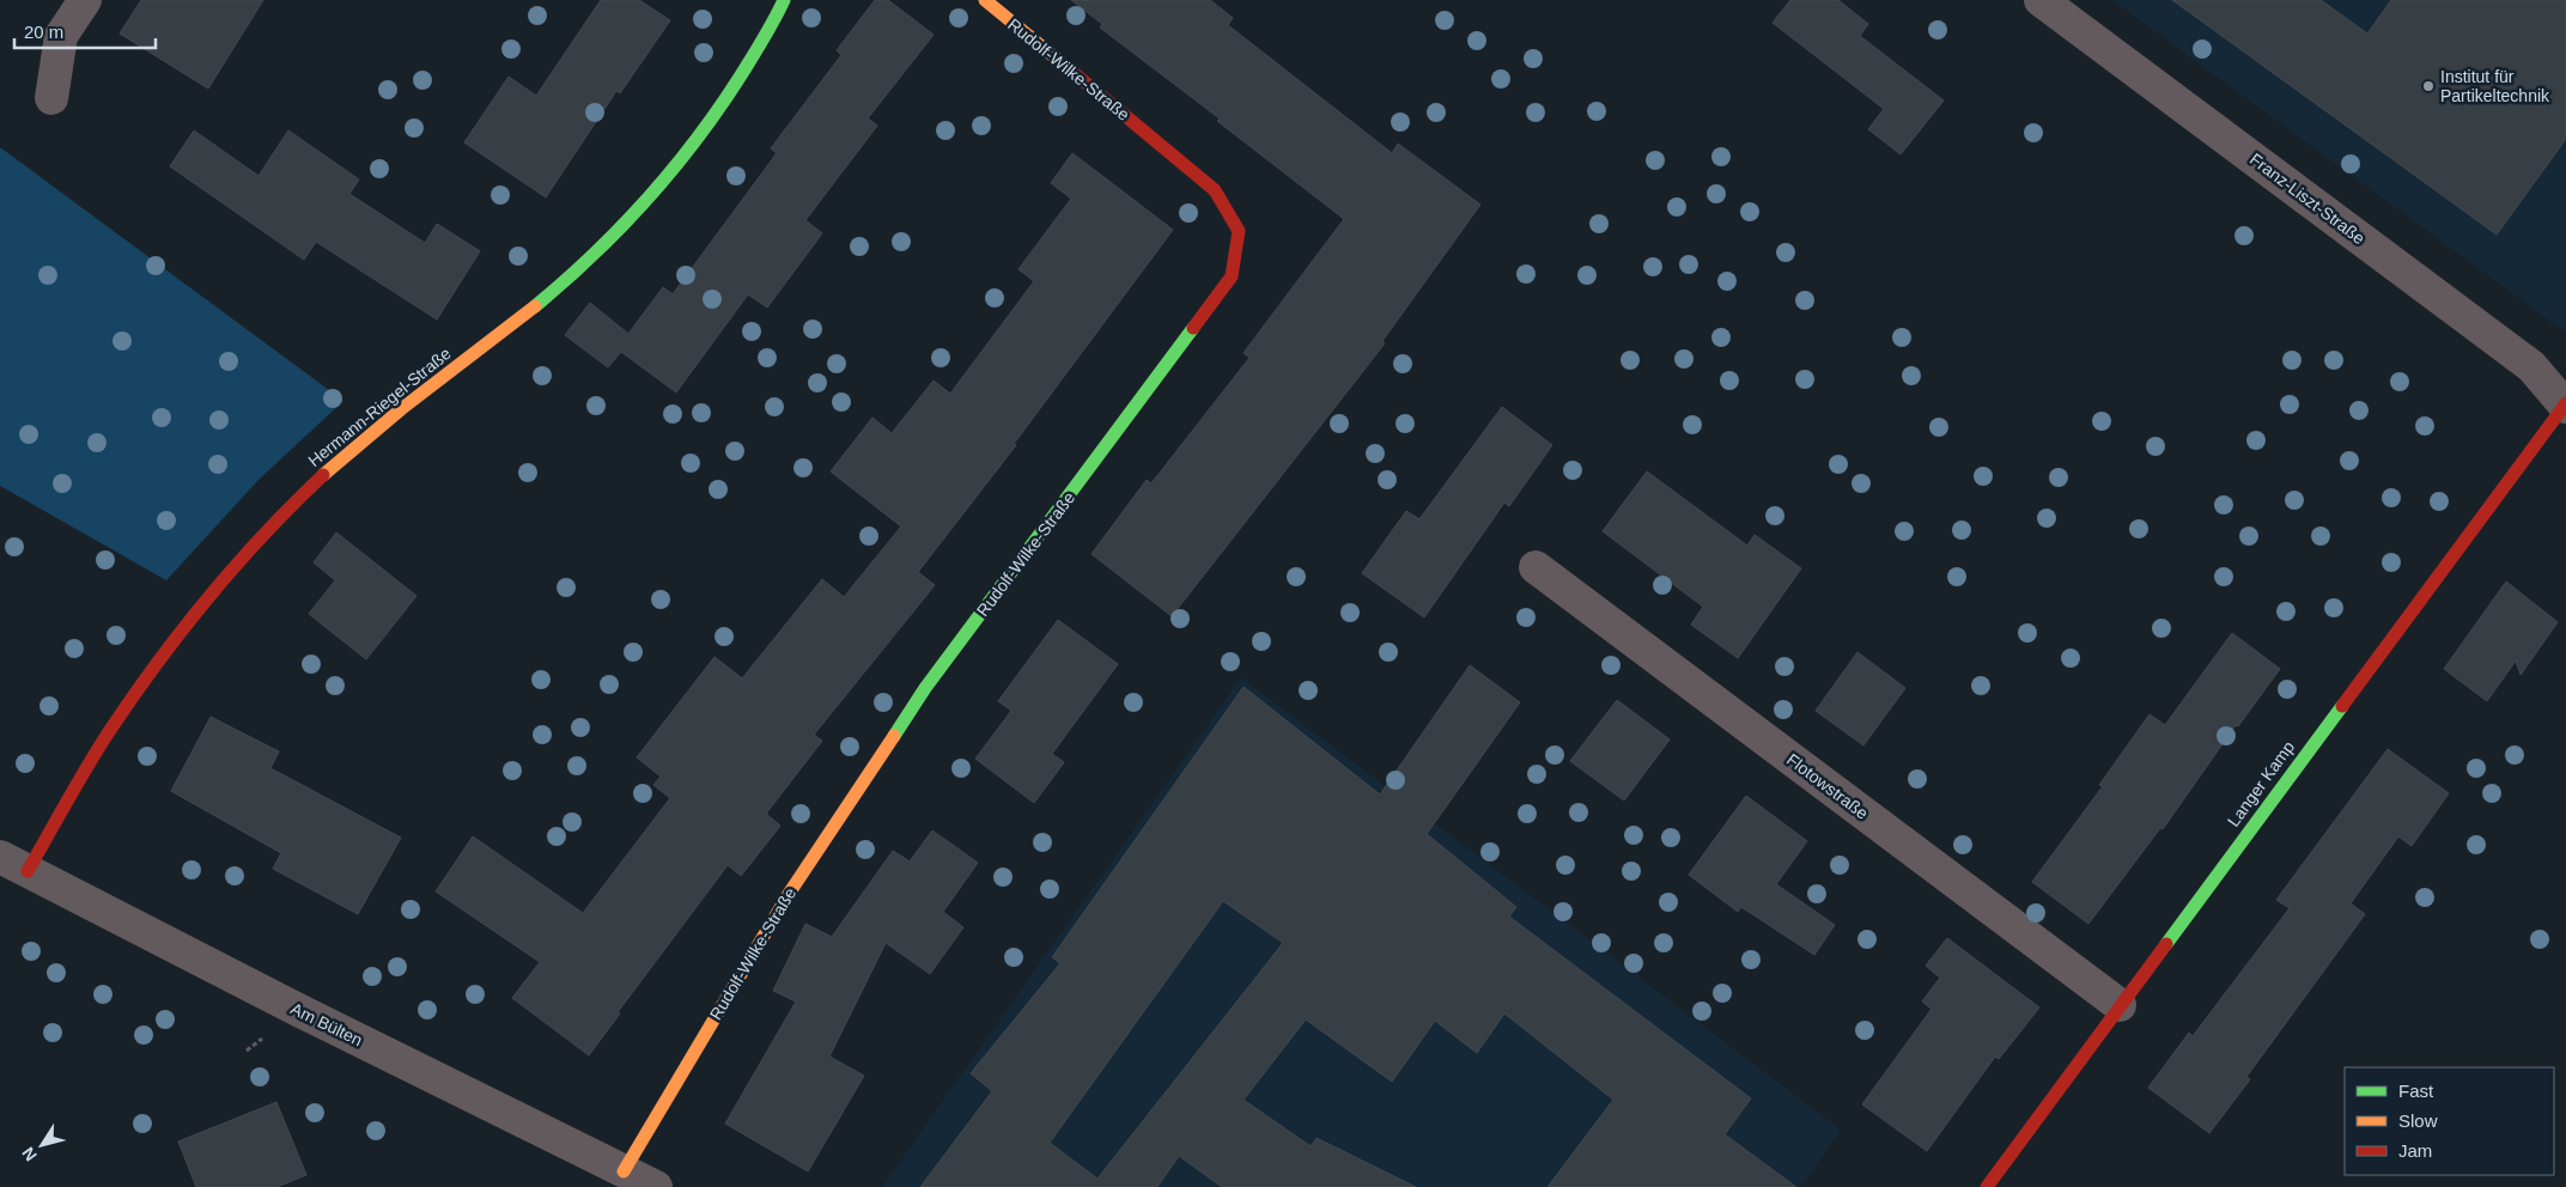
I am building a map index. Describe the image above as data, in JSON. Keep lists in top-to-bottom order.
{
  "streets": {
    "street": [
      "Rudolf-Wilke-Straße",
      "Franz-Liszt-Straße",
      "Hermann-Riegel-Straße",
      "Langer Kamp",
      "Flotowstraße",
      "Am Bülten"
    ]
  },
  "crossings": [
    ["Rudolf-Wilke-Straße", "Am Bülten"],
    ["Franz-Liszt-Straße", "Langer Kamp"],
    ["Hermann-Riegel-Straße", "Am Bülten"],
    ["Langer Kamp", "Flotowstraße"]
  ],
  "places": ["Institut für Partikeltechnik"],
  "legend": ["Fast", "Slow", "Jam"],
  "scale_bar": "20 m",
  "north": "bottom left"
}
